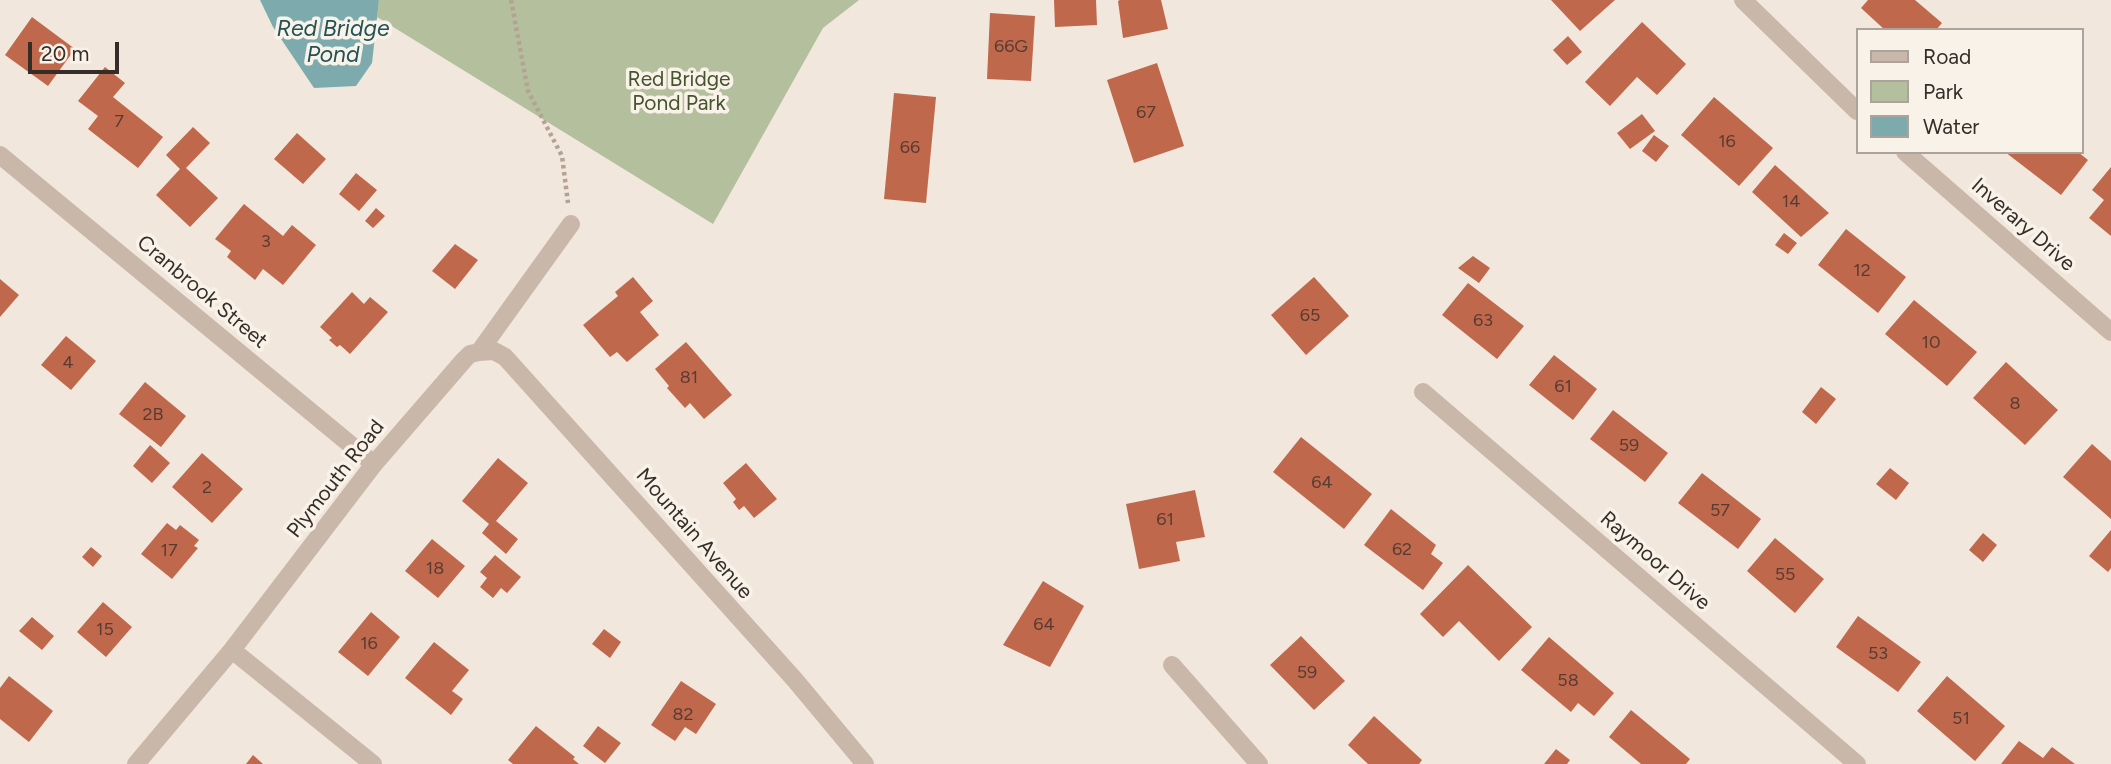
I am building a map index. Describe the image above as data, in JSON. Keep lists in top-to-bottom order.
{
  "streets": {
    "street": [
      "Inverary Drive",
      "Cranbrook Street",
      "Plymouth Road",
      "Mountain Avenue",
      "Raymoor Drive"
    ]
  },
  "crossings": [
    ["Cranbrook Street", "Plymouth Road"],
    ["Plymouth Road", "Mountain Avenue"]
  ],
  "water": ["Red Bridge Pond"],
  "parks": ["Red Bridge Pond Park"],
  "house_numbers": [
    "66G",
    "67",
    "7",
    "16",
    "66",
    "14",
    "3",
    "12",
    "65",
    "63",
    "10",
    "4",
    "81",
    "61",
    "8",
    "2B",
    "59",
    "64",
    "2",
    "57",
    "61",
    "62",
    "17",
    "18",
    "55",
    "64",
    "15",
    "16",
    "53",
    "59",
    "58",
    "82",
    "51"
  ],
  "legend": ["Road", "Park", "Water"],
  "scale_bar": "20 m"
}
